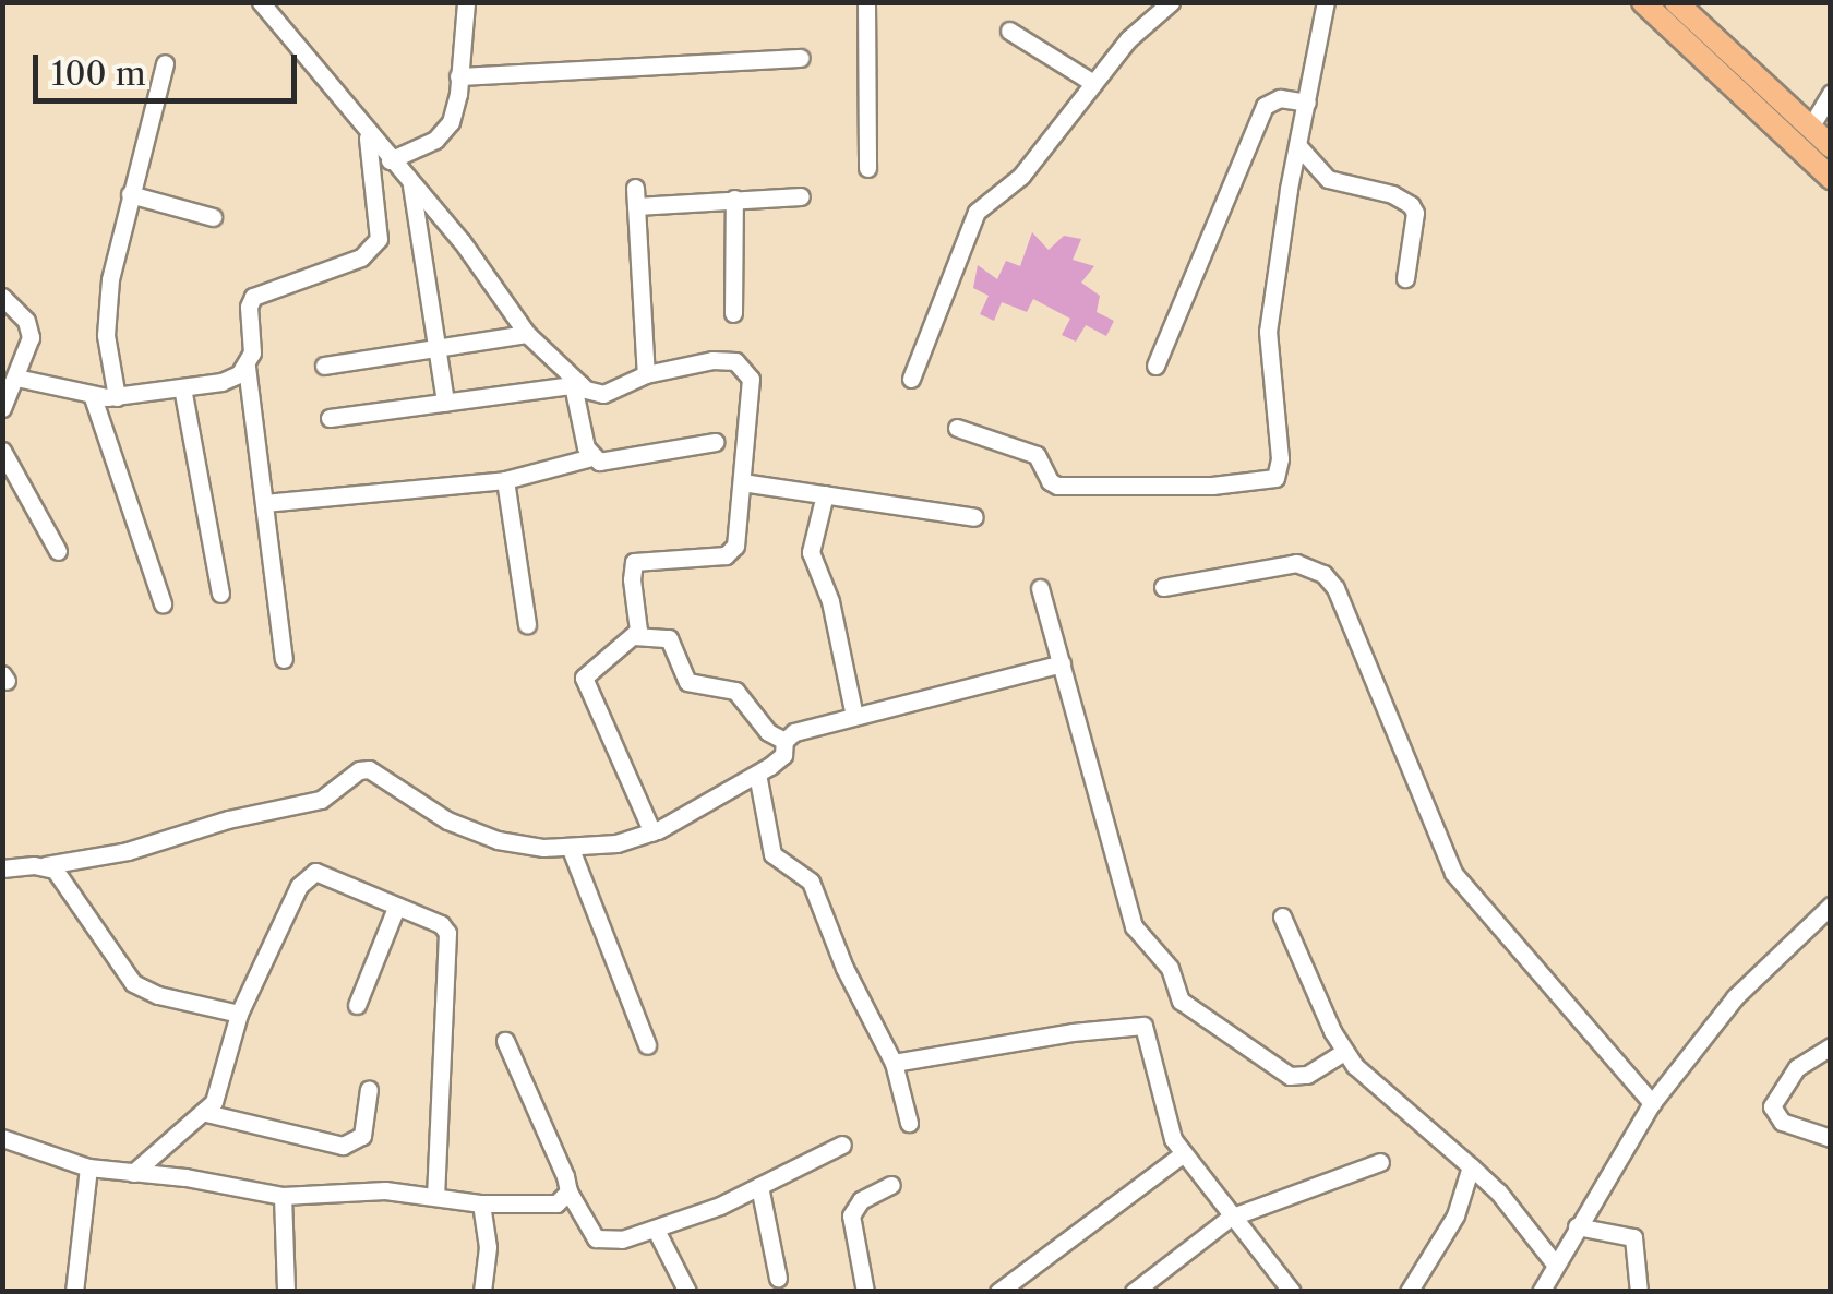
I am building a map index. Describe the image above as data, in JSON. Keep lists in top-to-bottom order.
{
  "scale_bar": "100 m"
}
